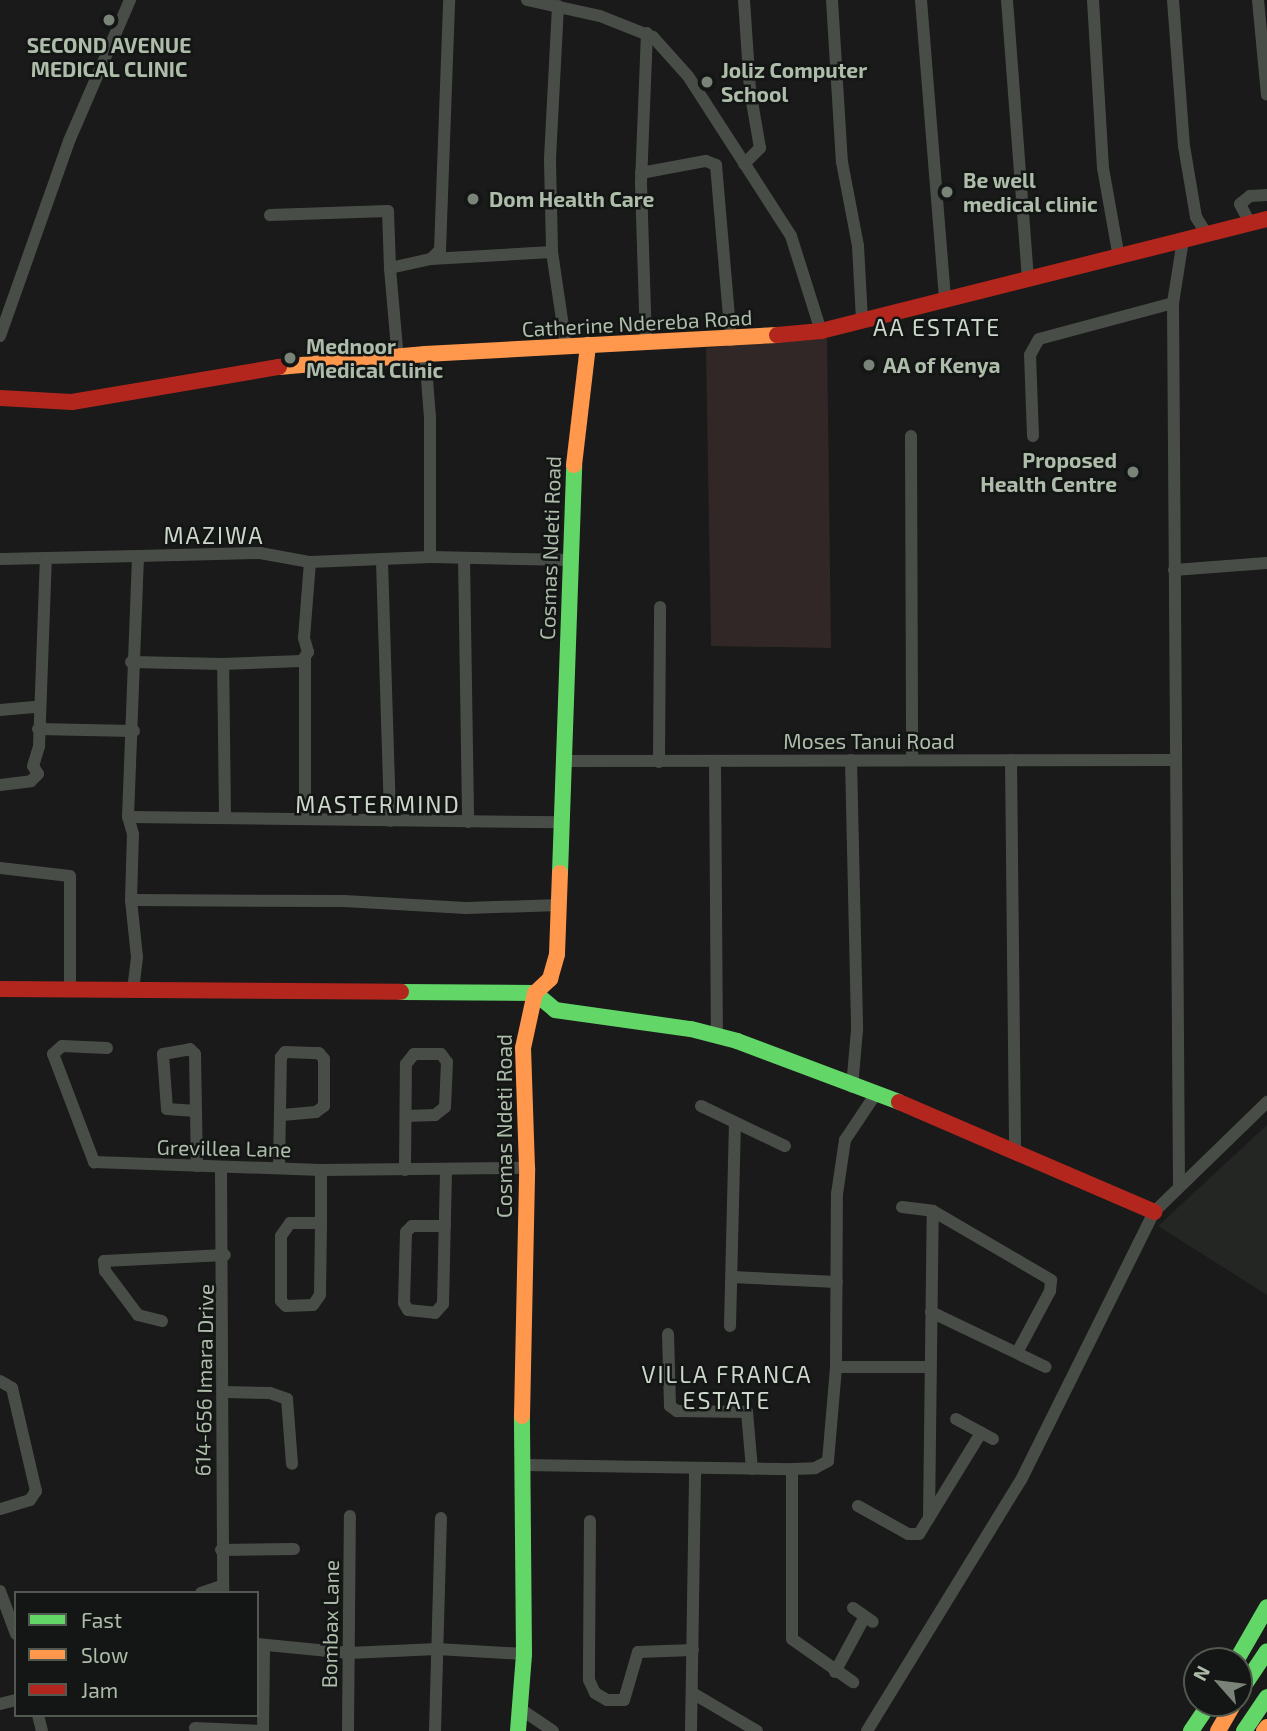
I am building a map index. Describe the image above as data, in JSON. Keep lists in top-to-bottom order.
{
  "streets": {
    "main road": ["Catherine Ndereba Road", "Cosmas Ndeti Road"],
    "street": [
      "Moses Tanui Road",
      "Grevillea Lane",
      "614-656 Imara Drive",
      "Bombax Lane"
    ]
  },
  "crossings": [
    ["Catherine Ndereba Road", "Cosmas Ndeti Road"],
    ["Cosmas Ndeti Road", "Moses Tanui Road"],
    ["Cosmas Ndeti Road", "Grevillea Lane"],
    ["Grevillea Lane", "614-656 Imara Drive"]
  ],
  "districts": [
    "AA ESTATE",
    "MAZIWA",
    "MASTERMIND",
    "VILLA FRANCA ESTATE"
  ],
  "places": [
    "SECOND AVENUE MEDICAL CLINIC",
    "Joliz Computer School",
    "Be well medical clinic",
    "Dom Health Care",
    "Mednoor Medical Clinic",
    "AA of Kenya",
    "Proposed Health Centre"
  ],
  "legend": ["Fast", "Slow", "Jam"],
  "north": "top left"
}
